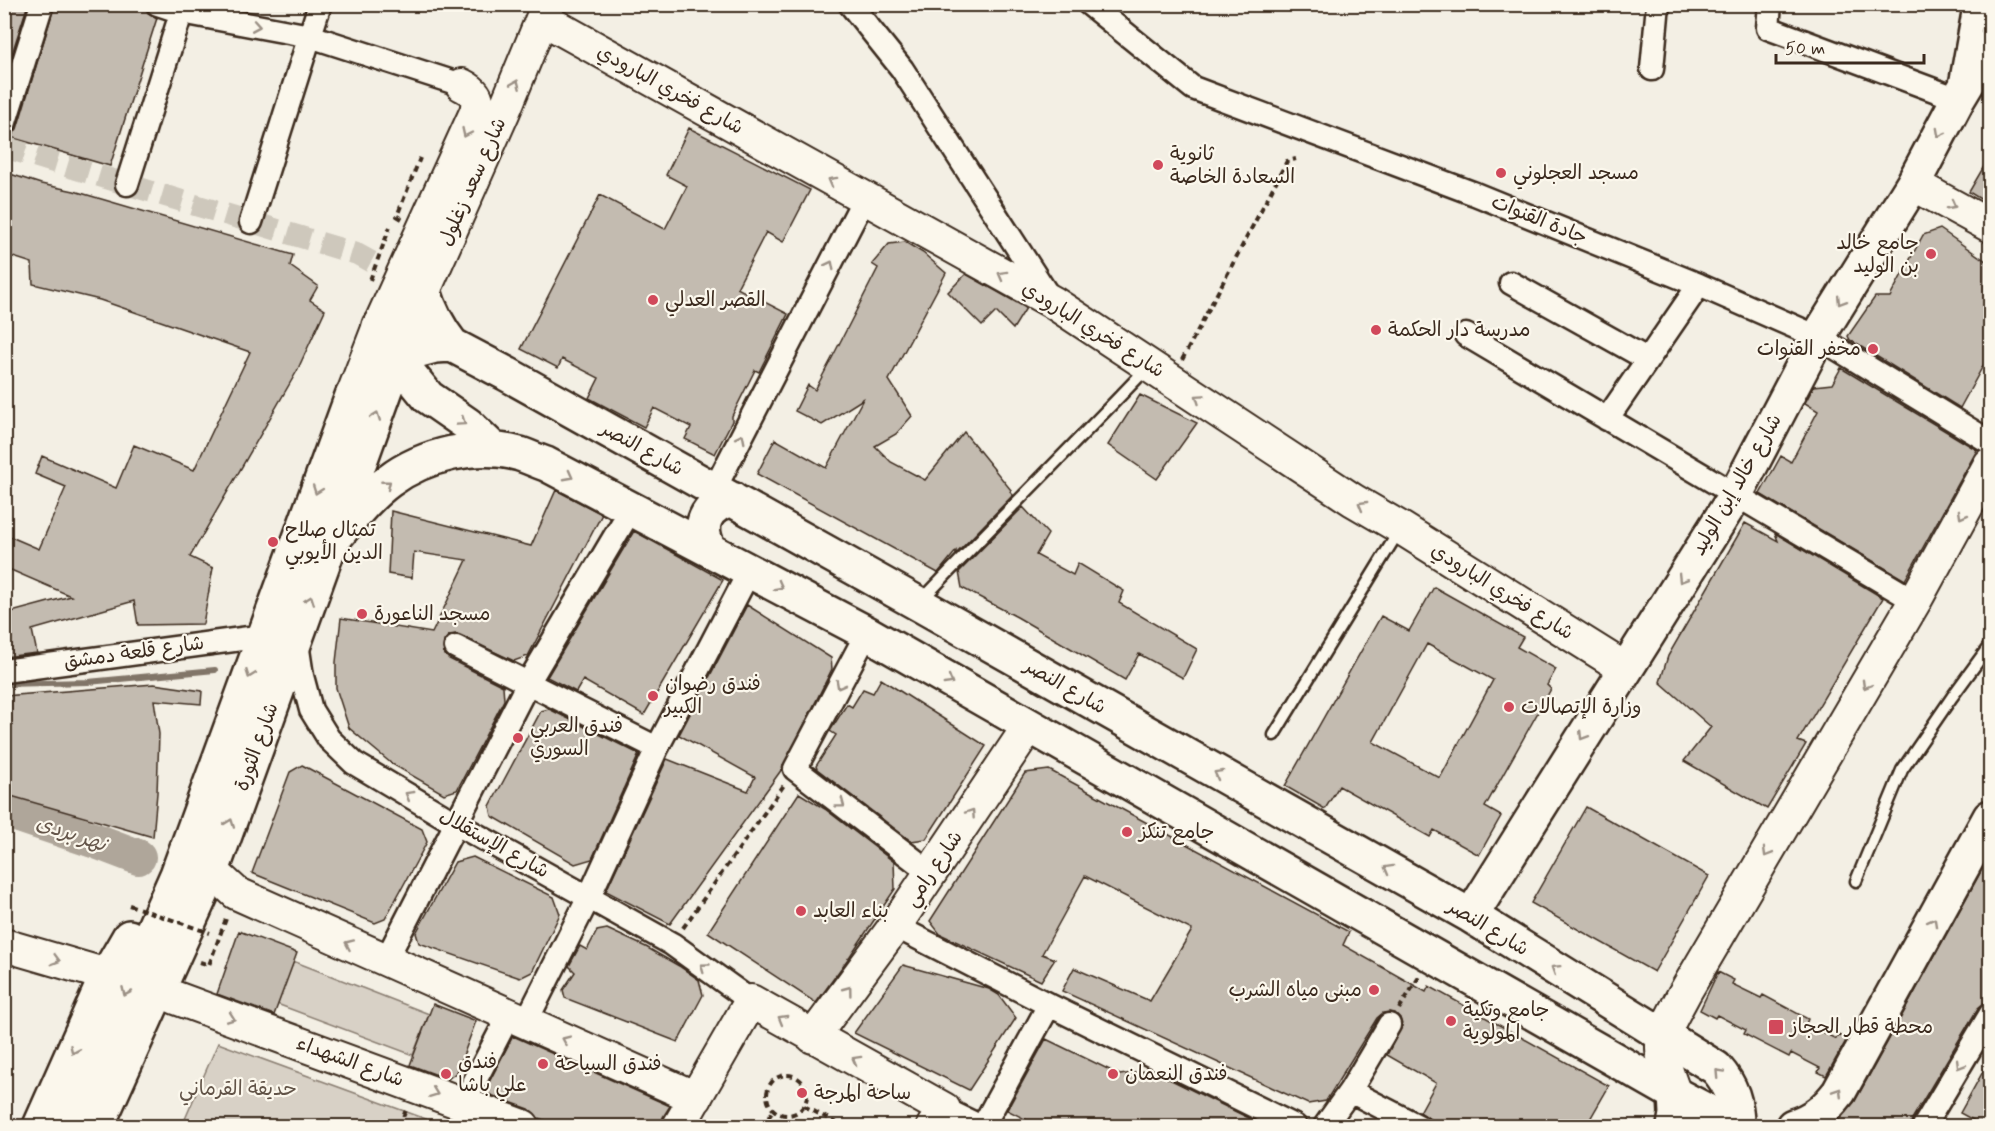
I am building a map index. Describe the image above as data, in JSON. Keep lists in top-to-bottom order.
{
  "streets": {
    "main road": [
      "شارع فخري البارودي",
      "شارع سعد زغلول",
      "شارع النصر",
      "شارع خالد إبن الوليد",
      "شارع الثورة",
      "شارع رامي",
      "شارع الشهداء"
    ],
    "street": ["جادة القنوات", "شارع قلعة دمشق", "شارع الإستقلال"]
  },
  "crossings": [
    ["شارع فخري البارودي", "شارع سعد زغلول"],
    ["شارع فخري البارودي", "شارع خالد إبن الوليد"],
    ["شارع سعد زغلول", "شارع الثورة"],
    ["جادة القنوات", "شارع خالد إبن الوليد"],
    ["شارع النصر", "شارع خالد إبن الوليد"],
    ["شارع النصر", "شارع الثورة"],
    ["شارع النصر", "شارع رامي"],
    ["شارع قلعة دمشق", "شارع الثورة"],
    ["شارع الثورة", "شارع الإستقلال"]
  ],
  "one_way": ["شارع فخري البارودي", "شارع الإستقلال", "شارع رامي"],
  "water": ["نهر بردى"],
  "parks": ["حديقة القرماني"],
  "places": {
    "other": [
      "ثانوية السعادة الخاصة",
      "مسجد العجلوني",
      "جامع خالد بن الوليد",
      "القصر العدلي",
      "مدرسة دار الحكمة",
      "مخفر القنوات",
      "تمثال صلاح الدين الأيوبي",
      "مسجد الناعورة",
      "فندق رضوان الكبير",
      "وزارة الإتصالات",
      "فندق العربي السوري",
      "جامع تنكز",
      "بناء العابد",
      "مبنى مياه الشرب",
      "جامع وتكية المولوية",
      "فندق السياحة",
      "فندق علي باشا",
      "فندق النعمان",
      "ساحة المرجة"
    ],
    "transit": ["محطة قطار الحجاز"]
  },
  "scale_bar": "50 m"
}
